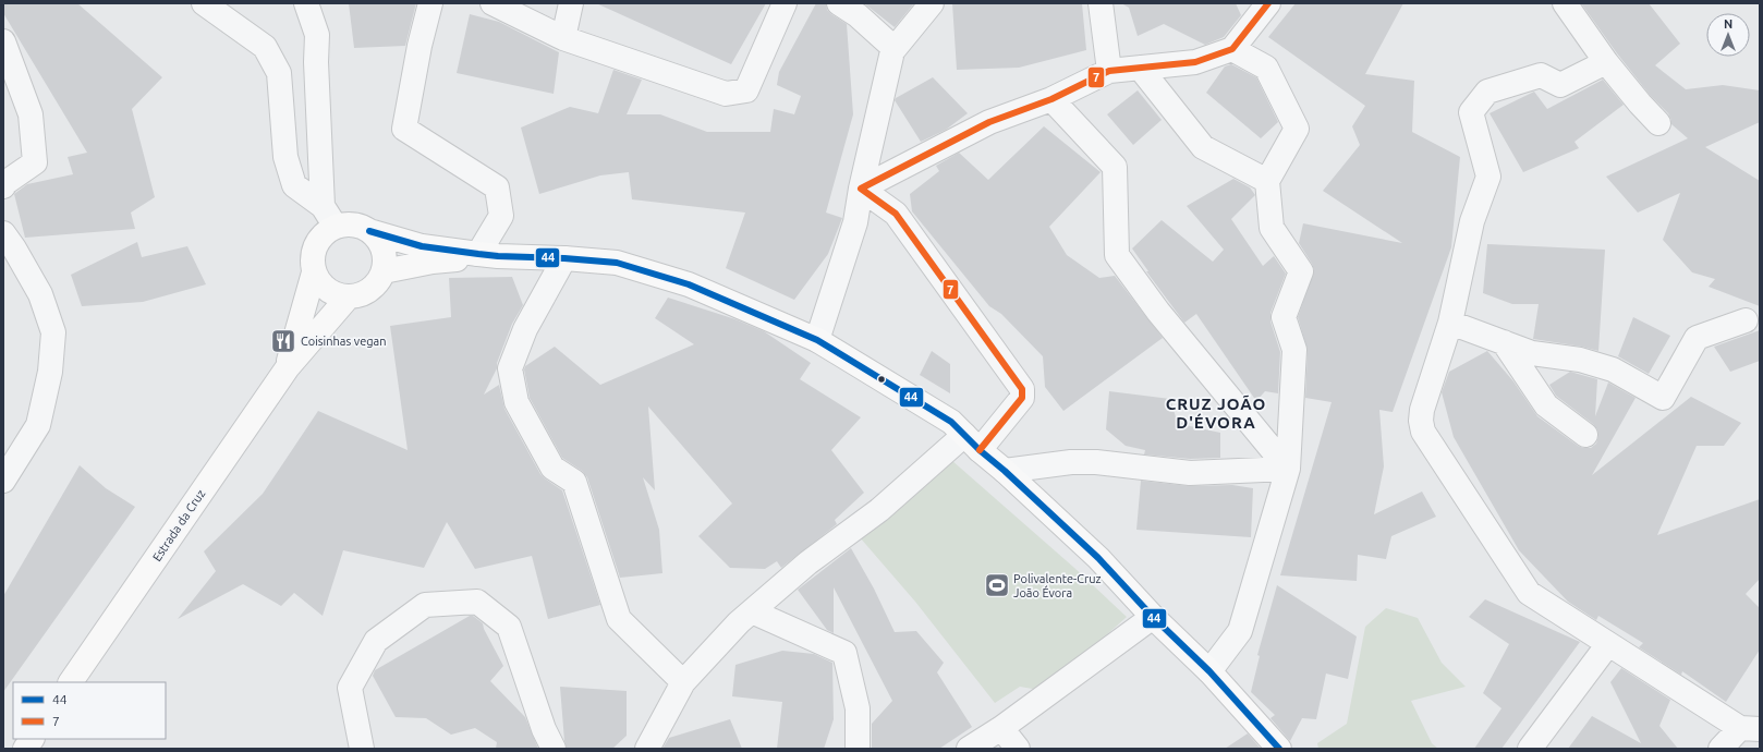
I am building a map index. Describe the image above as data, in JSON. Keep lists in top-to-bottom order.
{
  "streets": {
    "street": ["Estrada da Cruz"]
  },
  "districts": ["CRUZ JOÃO D'ÉVORA"],
  "places": {
    "restaurant": ["Coisinhas vegan"],
    "sports": ["Polivalente-Cruz João Évora"]
  },
  "lines": ["transit line 7", "transit line 44"],
  "legend": ["44", "7"],
  "north": "top"
}
